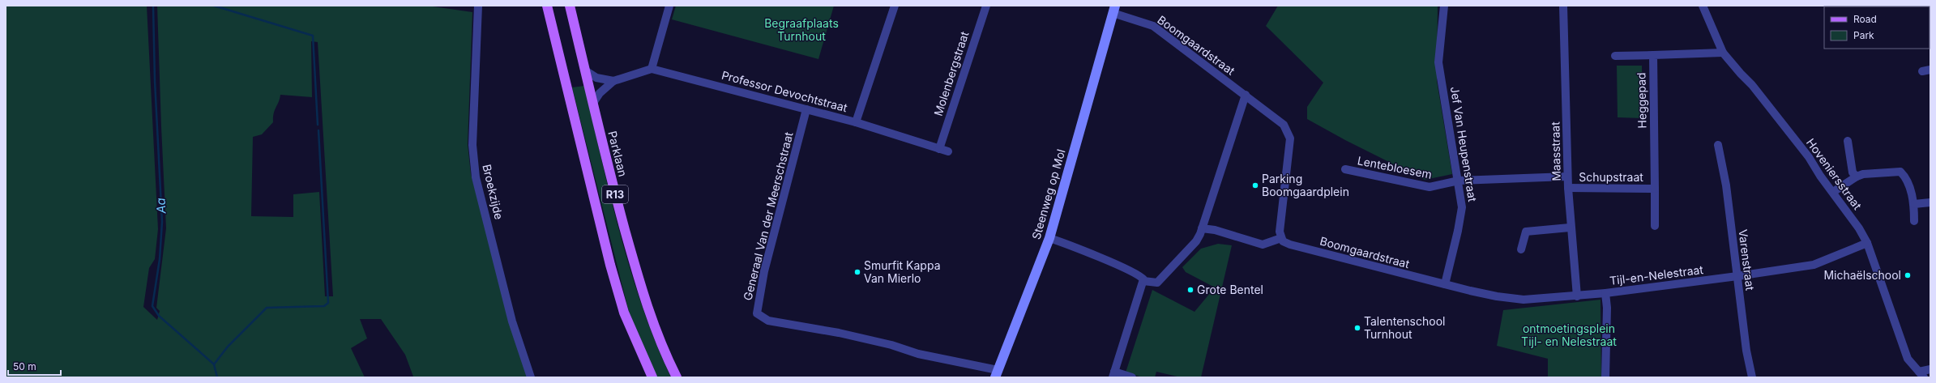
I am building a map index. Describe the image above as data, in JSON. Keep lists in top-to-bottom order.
{
  "streets": {
    "main road": ["Parklaan", "R13"],
    "street": [
      "Boomgaardstraat",
      "Molenbergstraat",
      "Professor Devochtstraat",
      "Heggepad",
      "Jef Van Heupenstraat",
      "Maasstraat",
      "Lentebloesem",
      "Hoveniersstraat",
      "Schupstraat",
      "Broekzijde",
      "Steenweg op Mol",
      "Generaal Van der Meerschstraat",
      "Varenstraat",
      "Tijl-en-Nelestraat"
    ]
  },
  "crossings": [
    ["Boomgaardstraat", "Jef Van Heupenstraat"],
    ["Boomgaardstraat", "Steenweg op Mol"],
    ["Boomgaardstraat", "Tijl-en-Nelestraat"],
    ["Molenbergstraat", "Professor Devochtstraat"],
    ["Professor Devochtstraat", "Generaal Van der Meerschstraat"],
    ["Heggepad", "Schupstraat"],
    ["Jef Van Heupenstraat", "Lentebloesem"],
    ["Jef Van Heupenstraat", "Tijl-en-Nelestraat"],
    ["Maasstraat", "Lentebloesem"],
    ["Maasstraat", "Schupstraat"],
    ["Maasstraat", "Tijl-en-Nelestraat"],
    ["Hoveniersstraat", "Tijl-en-Nelestraat"],
    ["Steenweg op Mol", "Generaal Van der Meerschstraat"],
    ["Varenstraat", "Tijl-en-Nelestraat"]
  ],
  "water": ["Aa"],
  "parks": ["Begraafplaats Turnhout", "ontmoetingsplein Tijl- en Nelestraat"],
  "places": [
    "Parking Boomgaardplein",
    "Smurfit Kappa Van Mierlo",
    "Michaëlschool",
    "Grote Bentel",
    "Talentenschool Turnhout"
  ],
  "legend": ["Road", "Park"],
  "scale_bar": "50 m"
}
